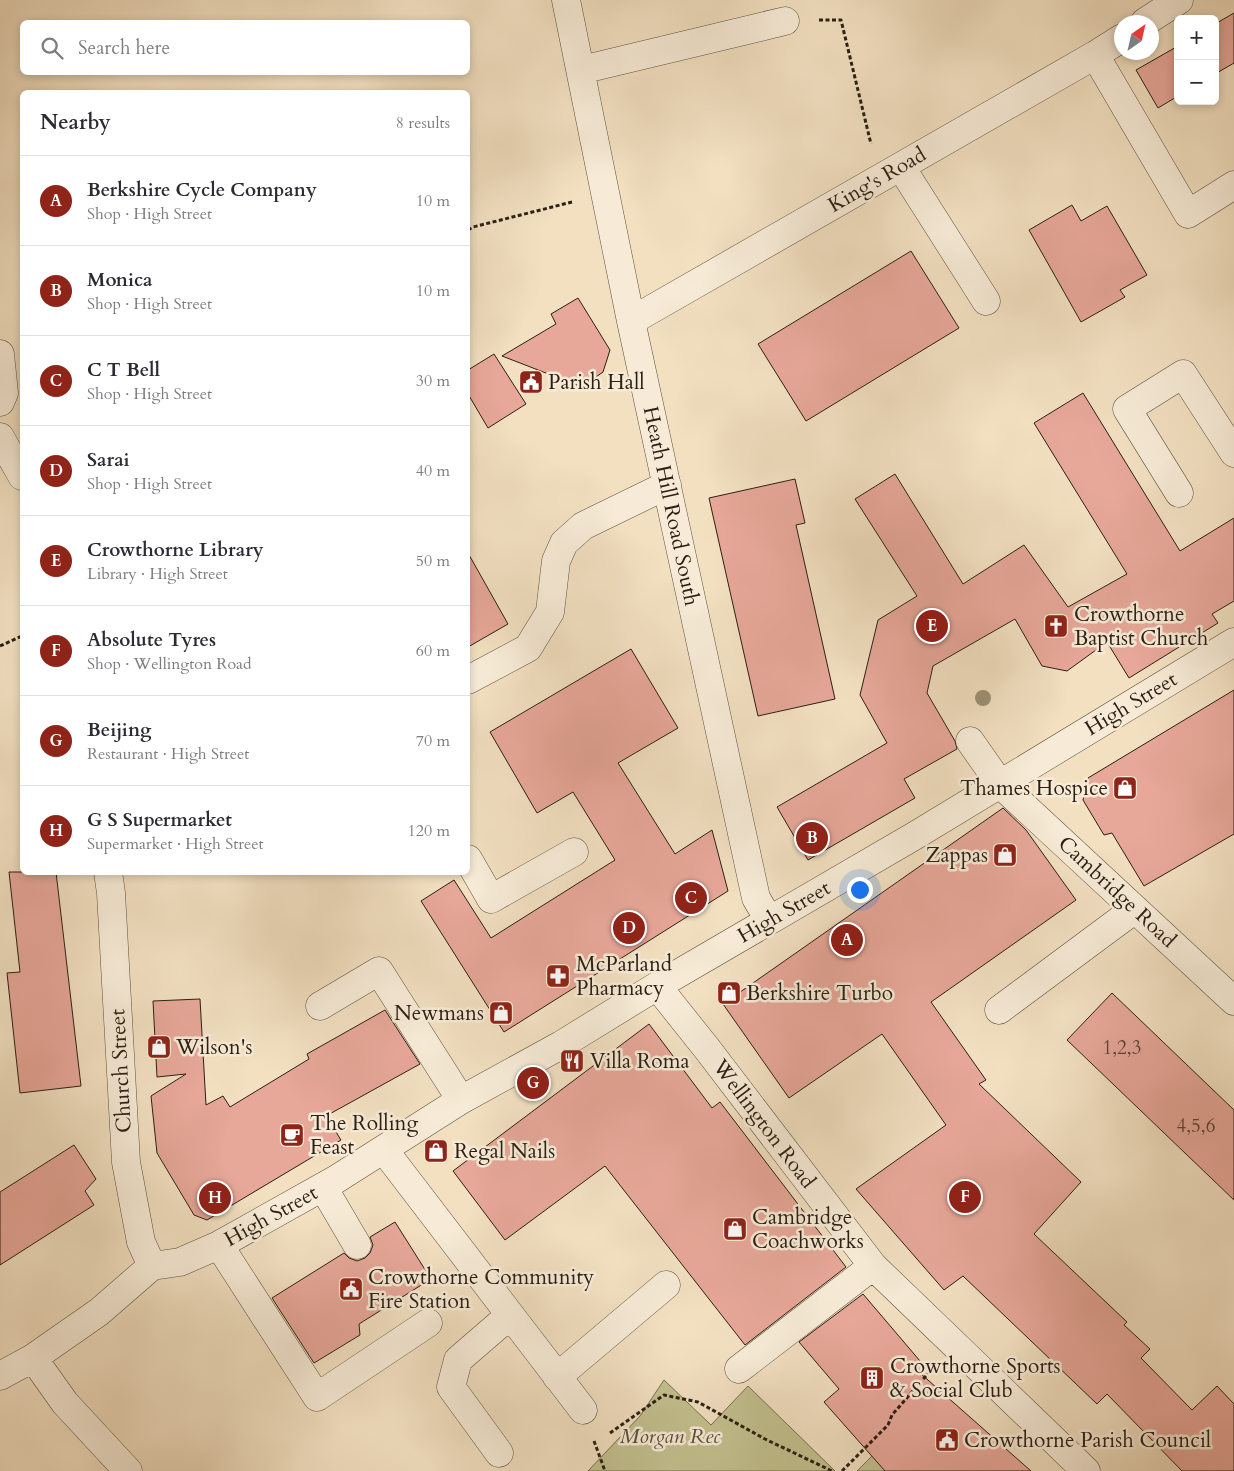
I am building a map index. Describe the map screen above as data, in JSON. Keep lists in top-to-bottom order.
{
  "streets": {
    "street": [
      "King's Road",
      "Heath Hill Road South",
      "High Street",
      "Cambridge Road",
      "Church Street",
      "Wellington Road"
    ]
  },
  "crossings": [
    ["King's Road", "Heath Hill Road South"],
    ["Heath Hill Road South", "High Street"],
    ["High Street", "Cambridge Road"],
    ["High Street", "Church Street"],
    ["High Street", "Wellington Road"]
  ],
  "parks": ["Morgan Rec"],
  "places": {
    "public building": ["Parish Hall", "Crowthorne Community Fire Station", "Crowthorne Parish Council"],
    "church": ["Crowthorne Baptist Church"],
    "shop": [
      "Thames Hospice",
      "Zappas",
      "Berkshire Turbo",
      "Newmans",
      "Wilson's",
      "Regal Nails",
      "Cambridge Coachworks"
    ],
    "pharmacy": ["McParland Pharmacy"],
    "restaurant": ["Villa Roma"],
    "cafe": ["The Rolling Feast"],
    "building": ["Crowthorne Sports & Social Club"]
  },
  "house_numbers": ["1,2,3", "4,5,6"],
  "north": "top right",
  "page": {
    "map_buttons": ["+", "−"],
    "search": "Search here",
    "heading": ["Nearby", "8 results"],
    "list": [
      {
        "mark": "A",
        "name": "Berkshire Cycle Company",
        "note": "Shop · High Street",
        "value": "10 m"
      },
      {
        "mark": "B",
        "name": "Monica",
        "note": "Shop · High Street",
        "value": "10 m"
      },
      {
        "mark": "C",
        "name": "C T Bell",
        "note": "Shop · High Street",
        "value": "30 m"
      },
      {
        "mark": "D",
        "name": "Sarai",
        "note": "Shop · High Street",
        "value": "40 m"
      },
      {
        "mark": "E",
        "name": "Crowthorne Library",
        "note": "Library · High Street",
        "value": "50 m"
      },
      {
        "mark": "F",
        "name": "Absolute Tyres",
        "note": "Shop · Wellington Road",
        "value": "60 m"
      },
      {
        "mark": "G",
        "name": "Beijing",
        "note": "Restaurant · High Street",
        "value": "70 m"
      },
      {
        "mark": "H",
        "name": "G S Supermarket",
        "note": "Supermarket · High Street",
        "value": "120 m"
      }
    ],
    "pins": [
      "E",
      "B",
      "C",
      "D",
      "A",
      "G",
      "F",
      "H"
    ]
  }
}
